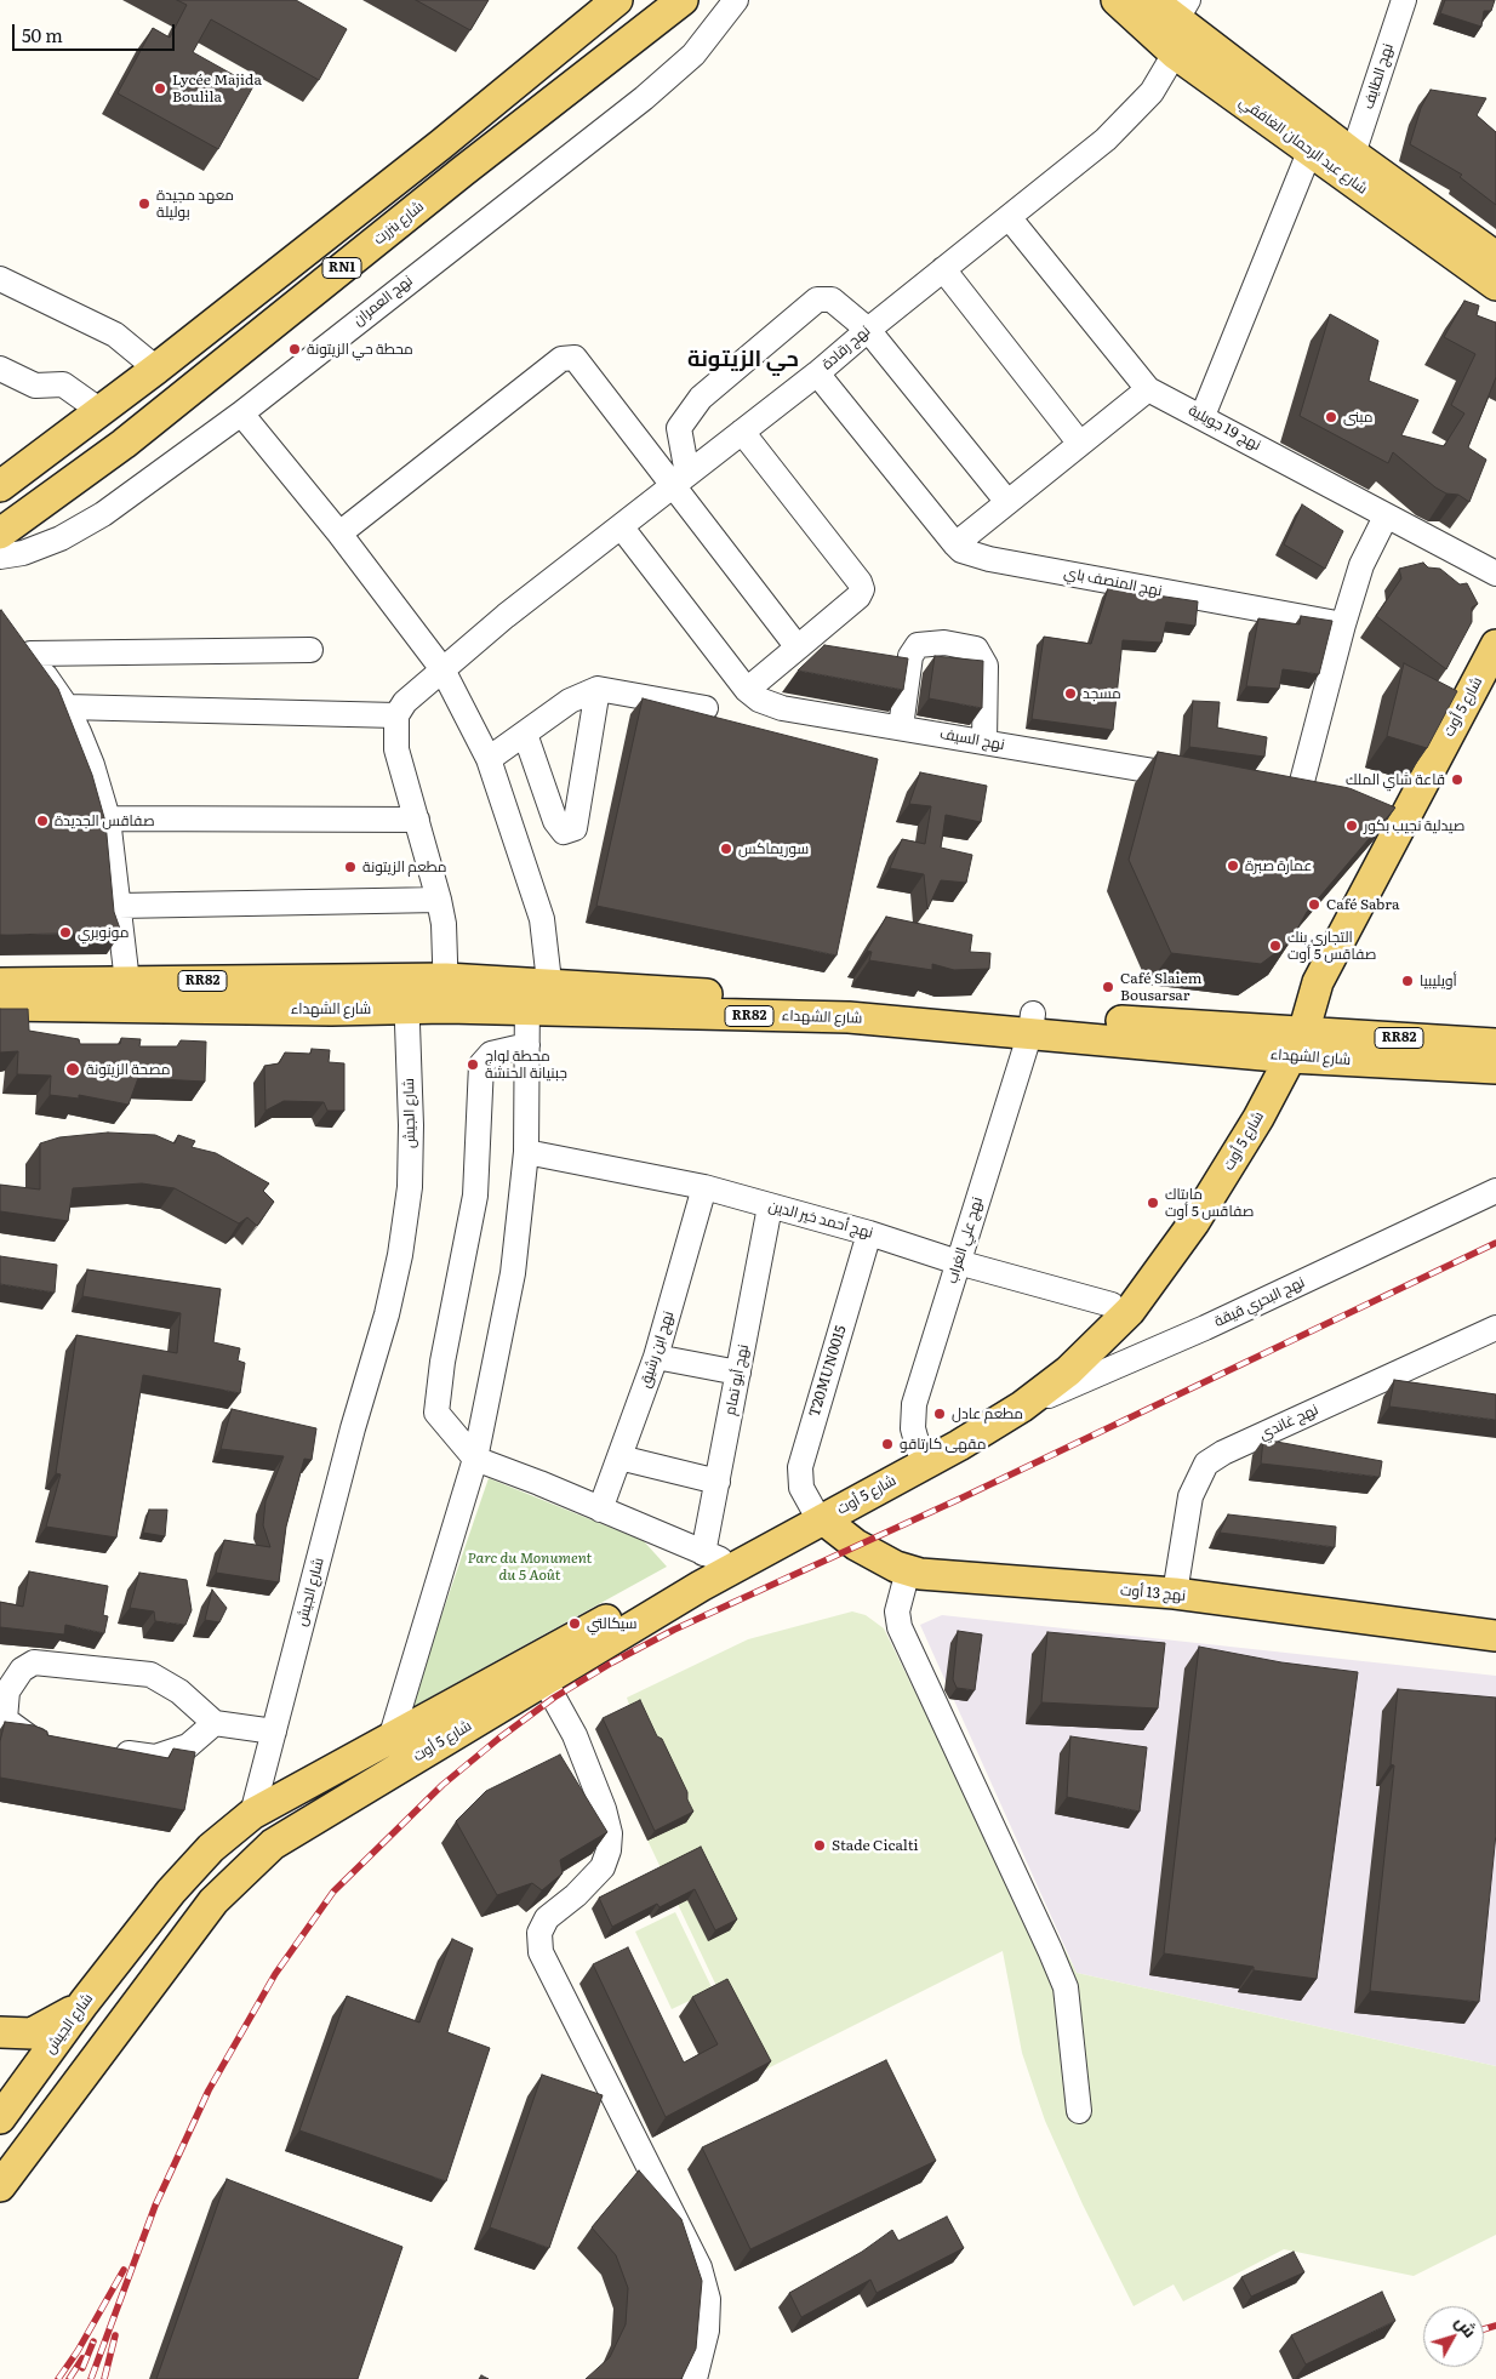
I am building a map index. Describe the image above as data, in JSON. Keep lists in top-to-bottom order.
{
  "streets": {
    "main road": [
      "شارع عبد الرحمان الغافقي",
      "شارع بنزرت",
      "RN1",
      "شارع 5 أوت",
      "RR82",
      "شارع الشهداء",
      "شارع الجيش",
      "نهج 13 أوت"
    ],
    "street": [
      "نهج الطايف",
      "نهج العمران",
      "نهج رقادة",
      "نهج 19 جويلية",
      "نهج المنصف باي",
      "نهج السيف",
      "نهج أحمد خير الدين",
      "نهج علي الغراب",
      "نهج البحري قيقة",
      "نهج ابن رشيق",
      "T20MUN0015",
      "نهج أبو تمام",
      "نهج غاندي"
    ]
  },
  "crossings": [
    ["نهج الطايف", "شارع عبد الرحمان الغافقي"],
    ["شارع عبد الرحمان الغافقي", "نهج رقادة"],
    ["نهج رقادة", "نهج 19 جويلية"],
    ["نهج رقادة", "نهج السيف"],
    ["شارع 5 أوت", "شارع الشهداء"],
    ["شارع 5 أوت", "شارع الجيش"],
    ["شارع 5 أوت", "نهج أحمد خير الدين"],
    ["شارع 5 أوت", "نهج علي الغراب"],
    ["شارع 5 أوت", "نهج البحري قيقة"],
    ["شارع 5 أوت", "T20MUN0015"],
    ["شارع 5 أوت", "نهج أبو تمام"],
    ["شارع 5 أوت", "نهج 13 أوت"],
    ["شارع الشهداء", "شارع الجيش"],
    ["شارع الشهداء", "نهج علي الغراب"],
    ["نهج أحمد خير الدين", "نهج علي الغراب"],
    ["نهج أحمد خير الدين", "نهج ابن رشيق"],
    ["نهج أحمد خير الدين", "T20MUN0015"],
    ["نهج أحمد خير الدين", "نهج أبو تمام"],
    ["T20MUN0015", "نهج 13 أوت"],
    ["نهج غاندي", "نهج 13 أوت"]
  ],
  "districts": ["حي الزيتونة"],
  "parks": ["Parc du Monument du 5 Août"],
  "places": [
    "Lycée Majida Boulila",
    "معهد مجيدة بوليلة",
    "محطة حي الزيتونة",
    "مبنى",
    "مسجد",
    "قاعة شاي الملك",
    "صفاقس الجديدة",
    "صيدلية نجيب بكور",
    "سوريماكس",
    "عمارة صبرة",
    "مطعم الزيتونة",
    "Café Sabra",
    "مونوبري",
    "التجاري بنك صفاقس 5 أوت",
    "أويليبيا",
    "Café Slaiem Bousarsar",
    "محطة لواج جبنيانة الحنشة",
    "مصحة الزيتونة",
    "مايتاك صفاقس 5 أوت",
    "مطعم عادل",
    "مقهى كارتاقو",
    "سيكالتي",
    "Stade Cicalti"
  ],
  "scale_bar": "50 m",
  "north": "top right"
}
